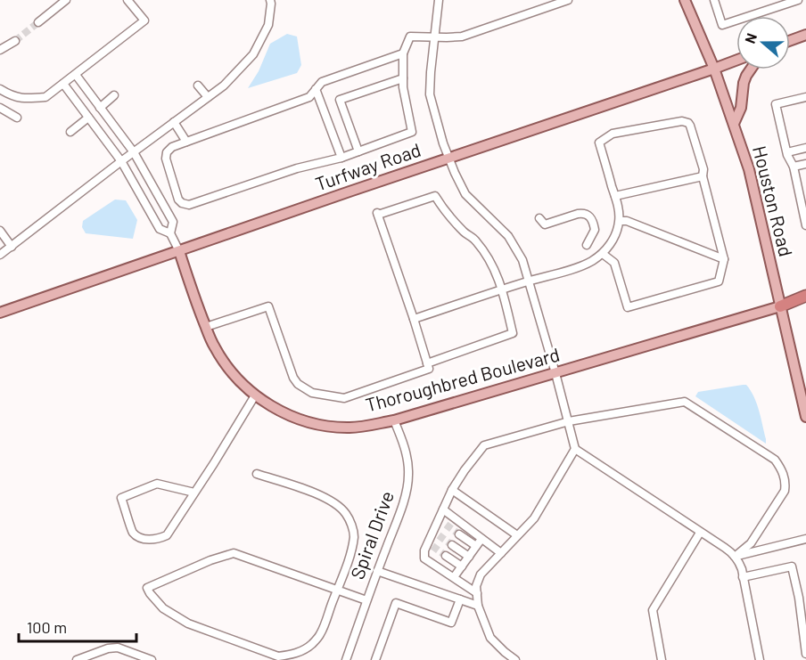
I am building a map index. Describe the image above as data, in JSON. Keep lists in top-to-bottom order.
{
  "streets": {
    "main road": ["Turfway Road", "Houston Road", "Thoroughbred Boulevard"],
    "street": ["Spiral Drive"]
  },
  "crossings": [
    ["Turfway Road", "Houston Road"],
    ["Turfway Road", "Thoroughbred Boulevard"],
    ["Houston Road", "Thoroughbred Boulevard"],
    ["Thoroughbred Boulevard", "Spiral Drive"]
  ],
  "scale_bar": "100 m",
  "north": "left"
}
